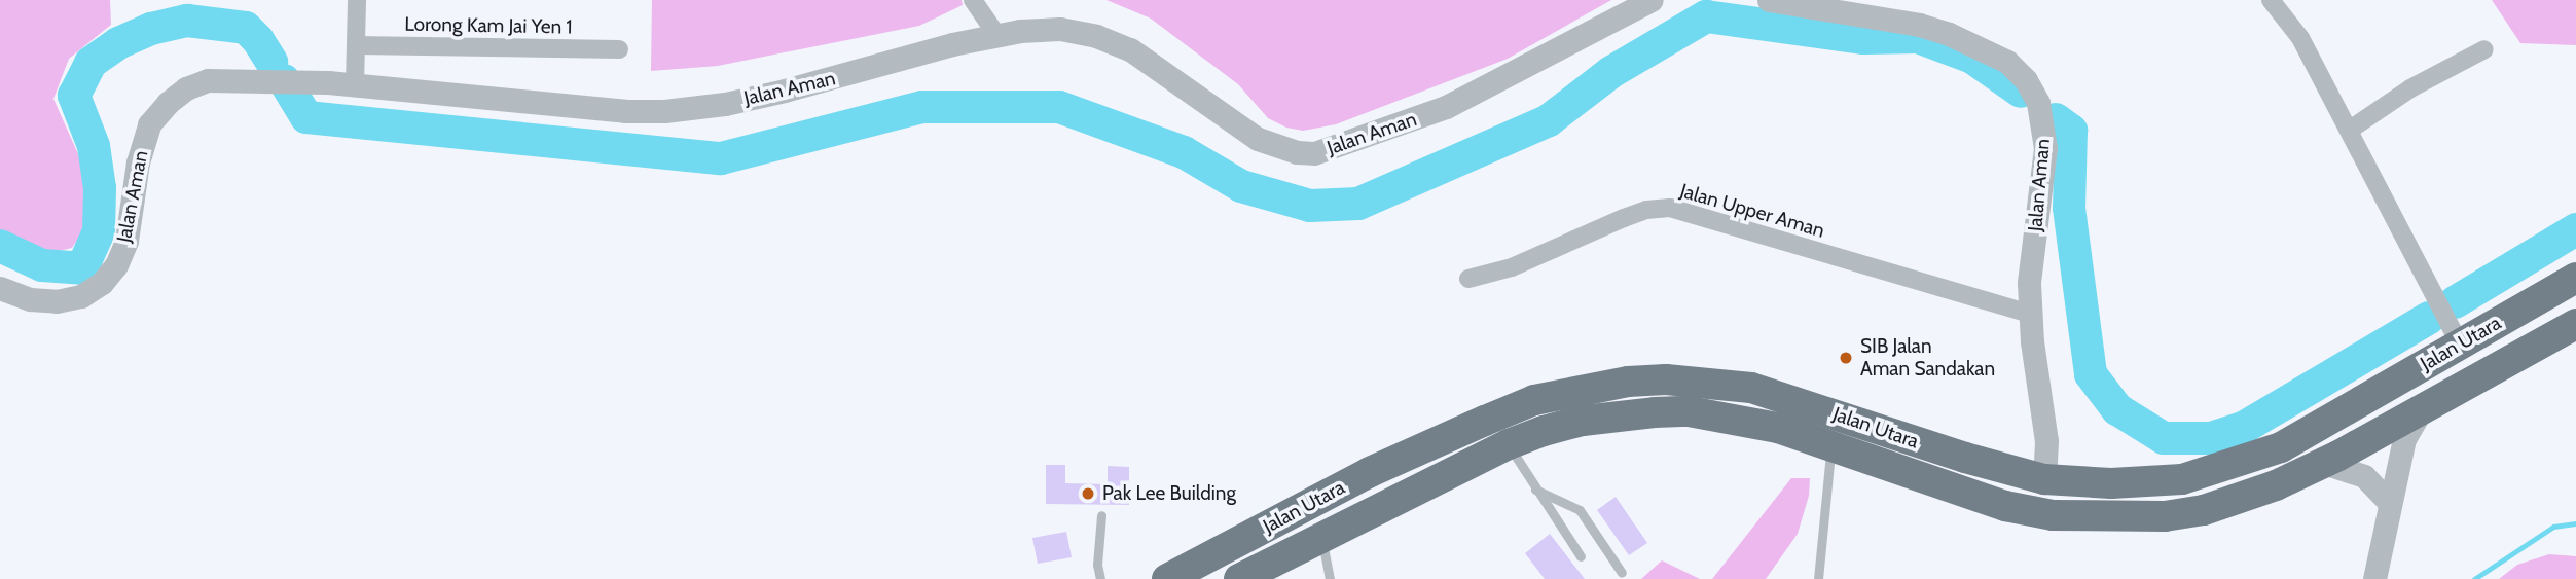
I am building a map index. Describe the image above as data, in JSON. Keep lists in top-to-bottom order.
{
  "streets": {
    "highway": ["Jalan Utara"],
    "street": ["Lorong Kam Jai Yen 1", "Jalan Aman", "Jalan Upper Aman"]
  },
  "crossings": [
    ["Jalan Aman", "Jalan Upper Aman"],
    ["Jalan Aman", "Jalan Utara"]
  ],
  "places": ["SIB Jalan Aman Sandakan", "Pak Lee Building"]
}
